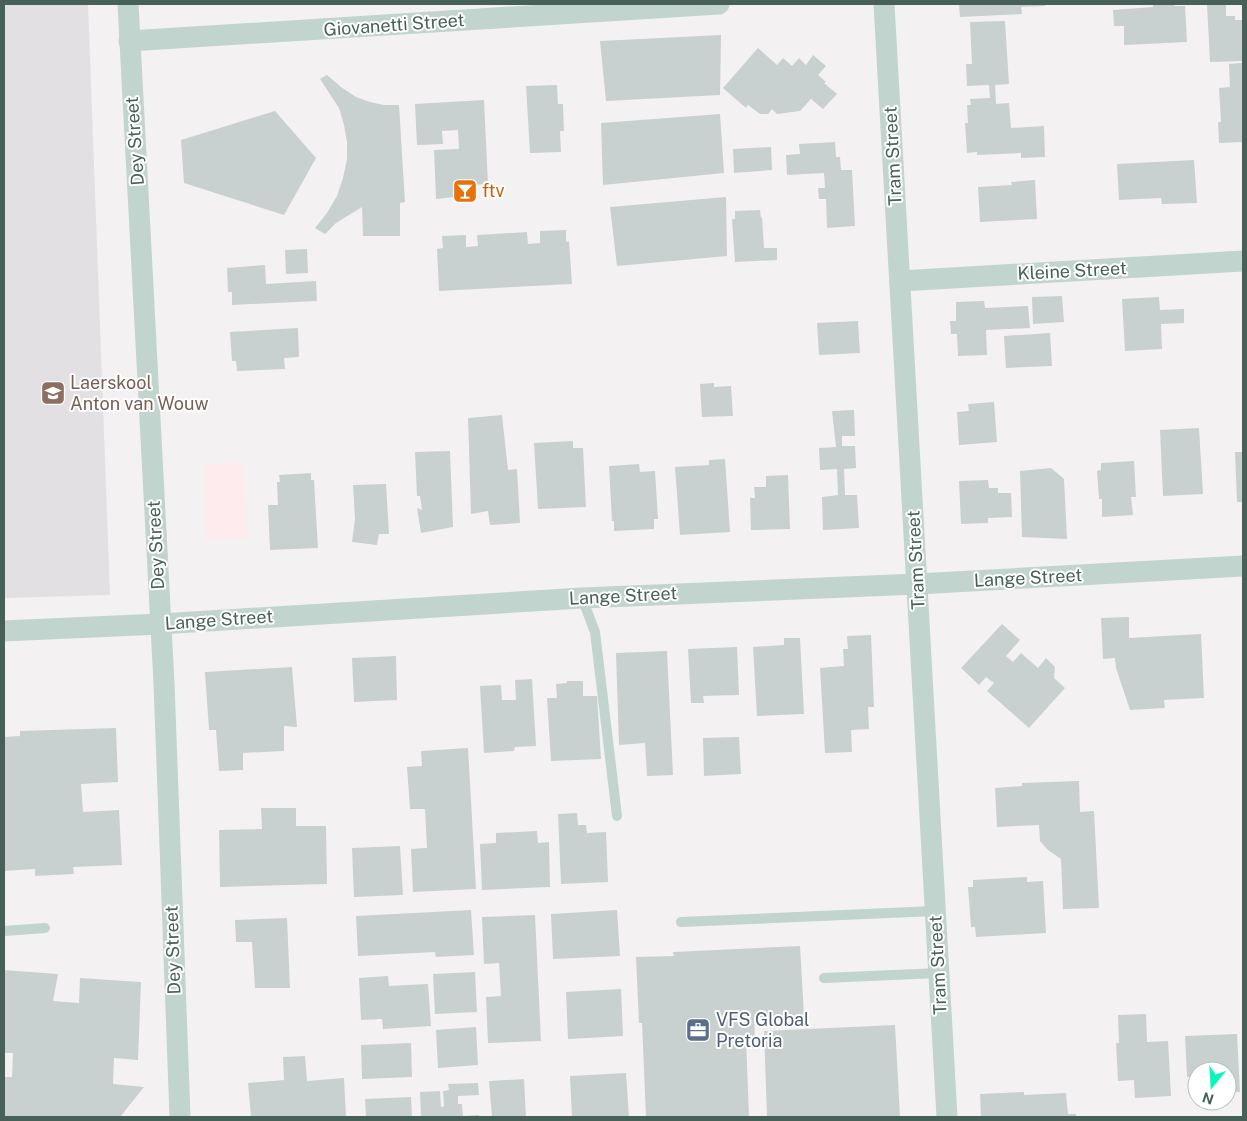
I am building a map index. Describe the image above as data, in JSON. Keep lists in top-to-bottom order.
{
  "streets": {
    "street": [
      "Giovanetti Street",
      "Dey Street",
      "Tram Street",
      "Kleine Street",
      "Lange Street"
    ]
  },
  "crossings": [
    ["Giovanetti Street", "Dey Street"],
    ["Dey Street", "Lange Street"],
    ["Tram Street", "Kleine Street"],
    ["Tram Street", "Lange Street"]
  ],
  "places": {
    "bar": ["ftv"],
    "school or university": ["Laerskool Anton van Wouw"],
    "office": ["VFS Global Pretoria"]
  },
  "north": "bottom"
}
